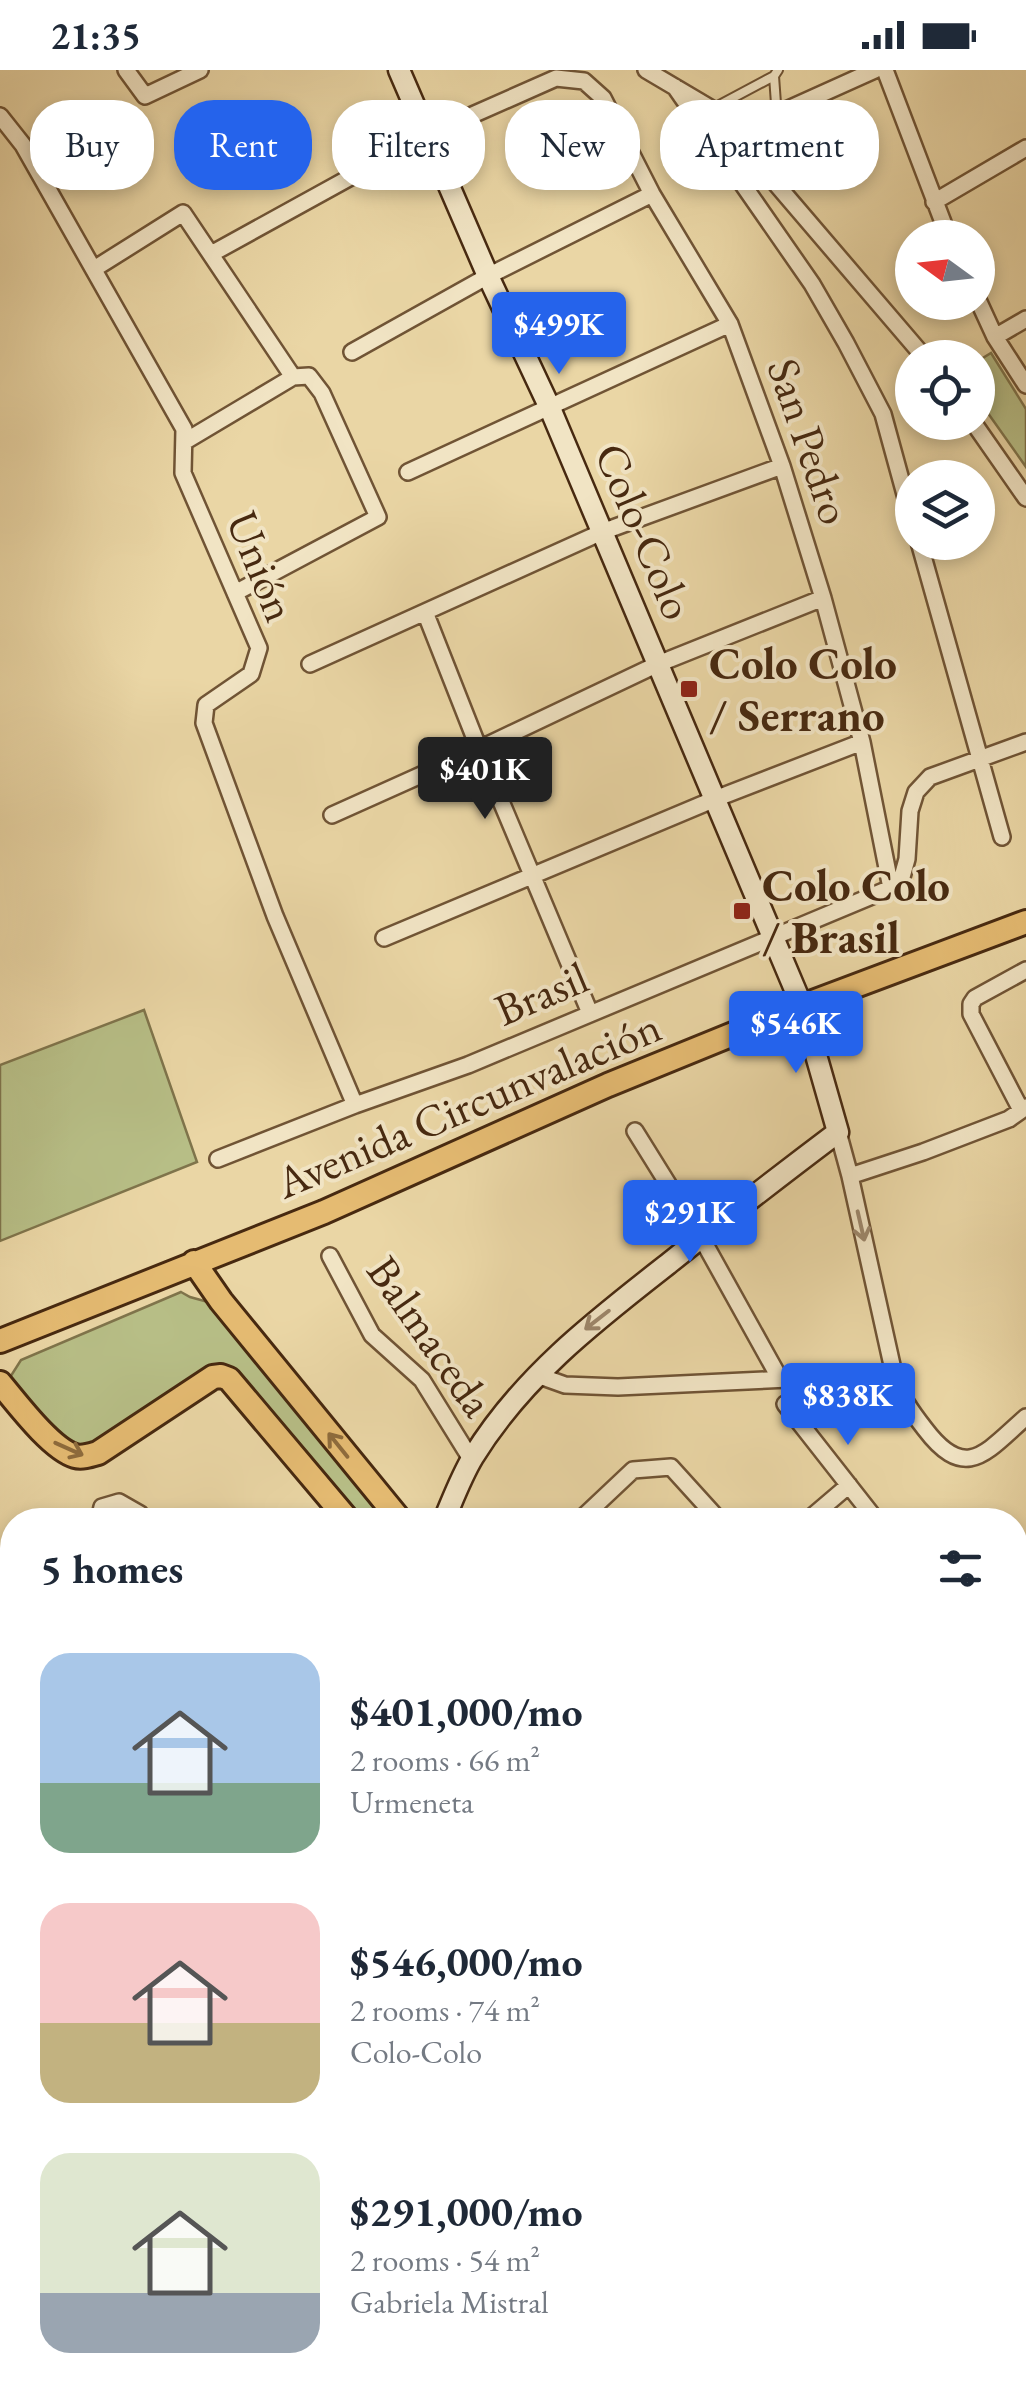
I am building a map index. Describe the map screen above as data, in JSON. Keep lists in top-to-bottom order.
{
  "streets": {
    "main road": ["Avenida Circunvalación"],
    "street": [
      "San Pedro",
      "Colo-Colo",
      "Unión",
      "Brasil",
      "Balmaceda"
    ]
  },
  "crossings": [
    ["San Pedro", "Brasil"],
    ["Colo-Colo", "Brasil"],
    ["Colo-Colo", "Avenida Circunvalación"],
    ["Unión", "Brasil"]
  ],
  "places": {
    "transit": ["Colo Colo / Serrano", "Colo Colo / Brasil"]
  },
  "north": "left",
  "page": {
    "status": "21:35",
    "chip": [
      "Buy",
      "Rent",
      "Filters",
      "New",
      "Apartment"
    ],
    "price": [
      "$499K",
      "$401K",
      "$546K",
      "$291K",
      "$838K"
    ],
    "heading": "5 homes",
    "list": [
      {
        "name": "$401,000/mo",
        "note": "2 rooms · 66 m² · Urmeneta"
      },
      {
        "name": "$546,000/mo",
        "note": "2 rooms · 74 m² · Colo-Colo"
      },
      {
        "name": "$291,000/mo",
        "note": "2 rooms · 54 m² · Gabriela Mistral"
      }
    ]
  }
}
